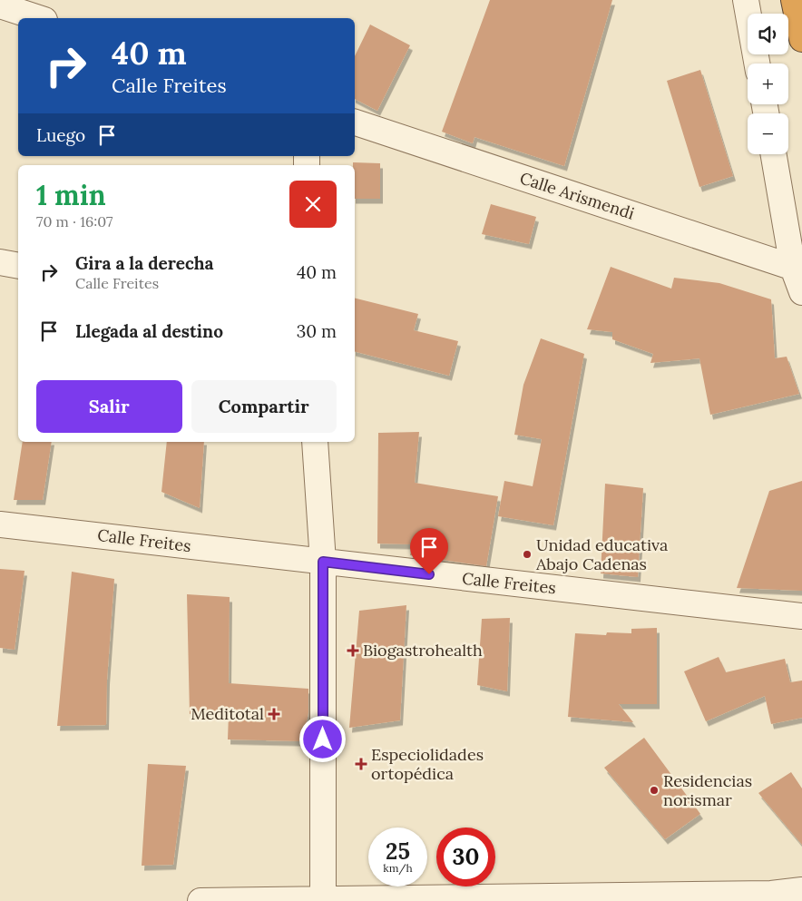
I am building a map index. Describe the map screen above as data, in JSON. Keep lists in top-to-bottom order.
{
  "streets": {
    "street": ["Calle Arismendi", "Calle Freites"]
  },
  "places": {
    "other": ["Unidad educativa Abajo Cadenas", "Residencias norismar"],
    "health": ["Biogastrohealth", "Meditotal", "Especiolidades ortopédica"]
  },
  "page": {
    "map_buttons": ["+", "−"],
    "turn": ["40 m", "Calle Freites"],
    "then": "Luego",
    "heading": ["1 min", "70 m · 16:07"],
    "list": [
      {
        "name": "Gira a la derecha",
        "note": "Calle Freites",
        "value": "40 m"
      },
      {
        "name": "Llegada al destino",
        "value": "30 m"
      }
    ],
    "buttons": ["Salir", "Compartir"],
    "speed": "25 km/h",
    "limit": "30"
  }
}
